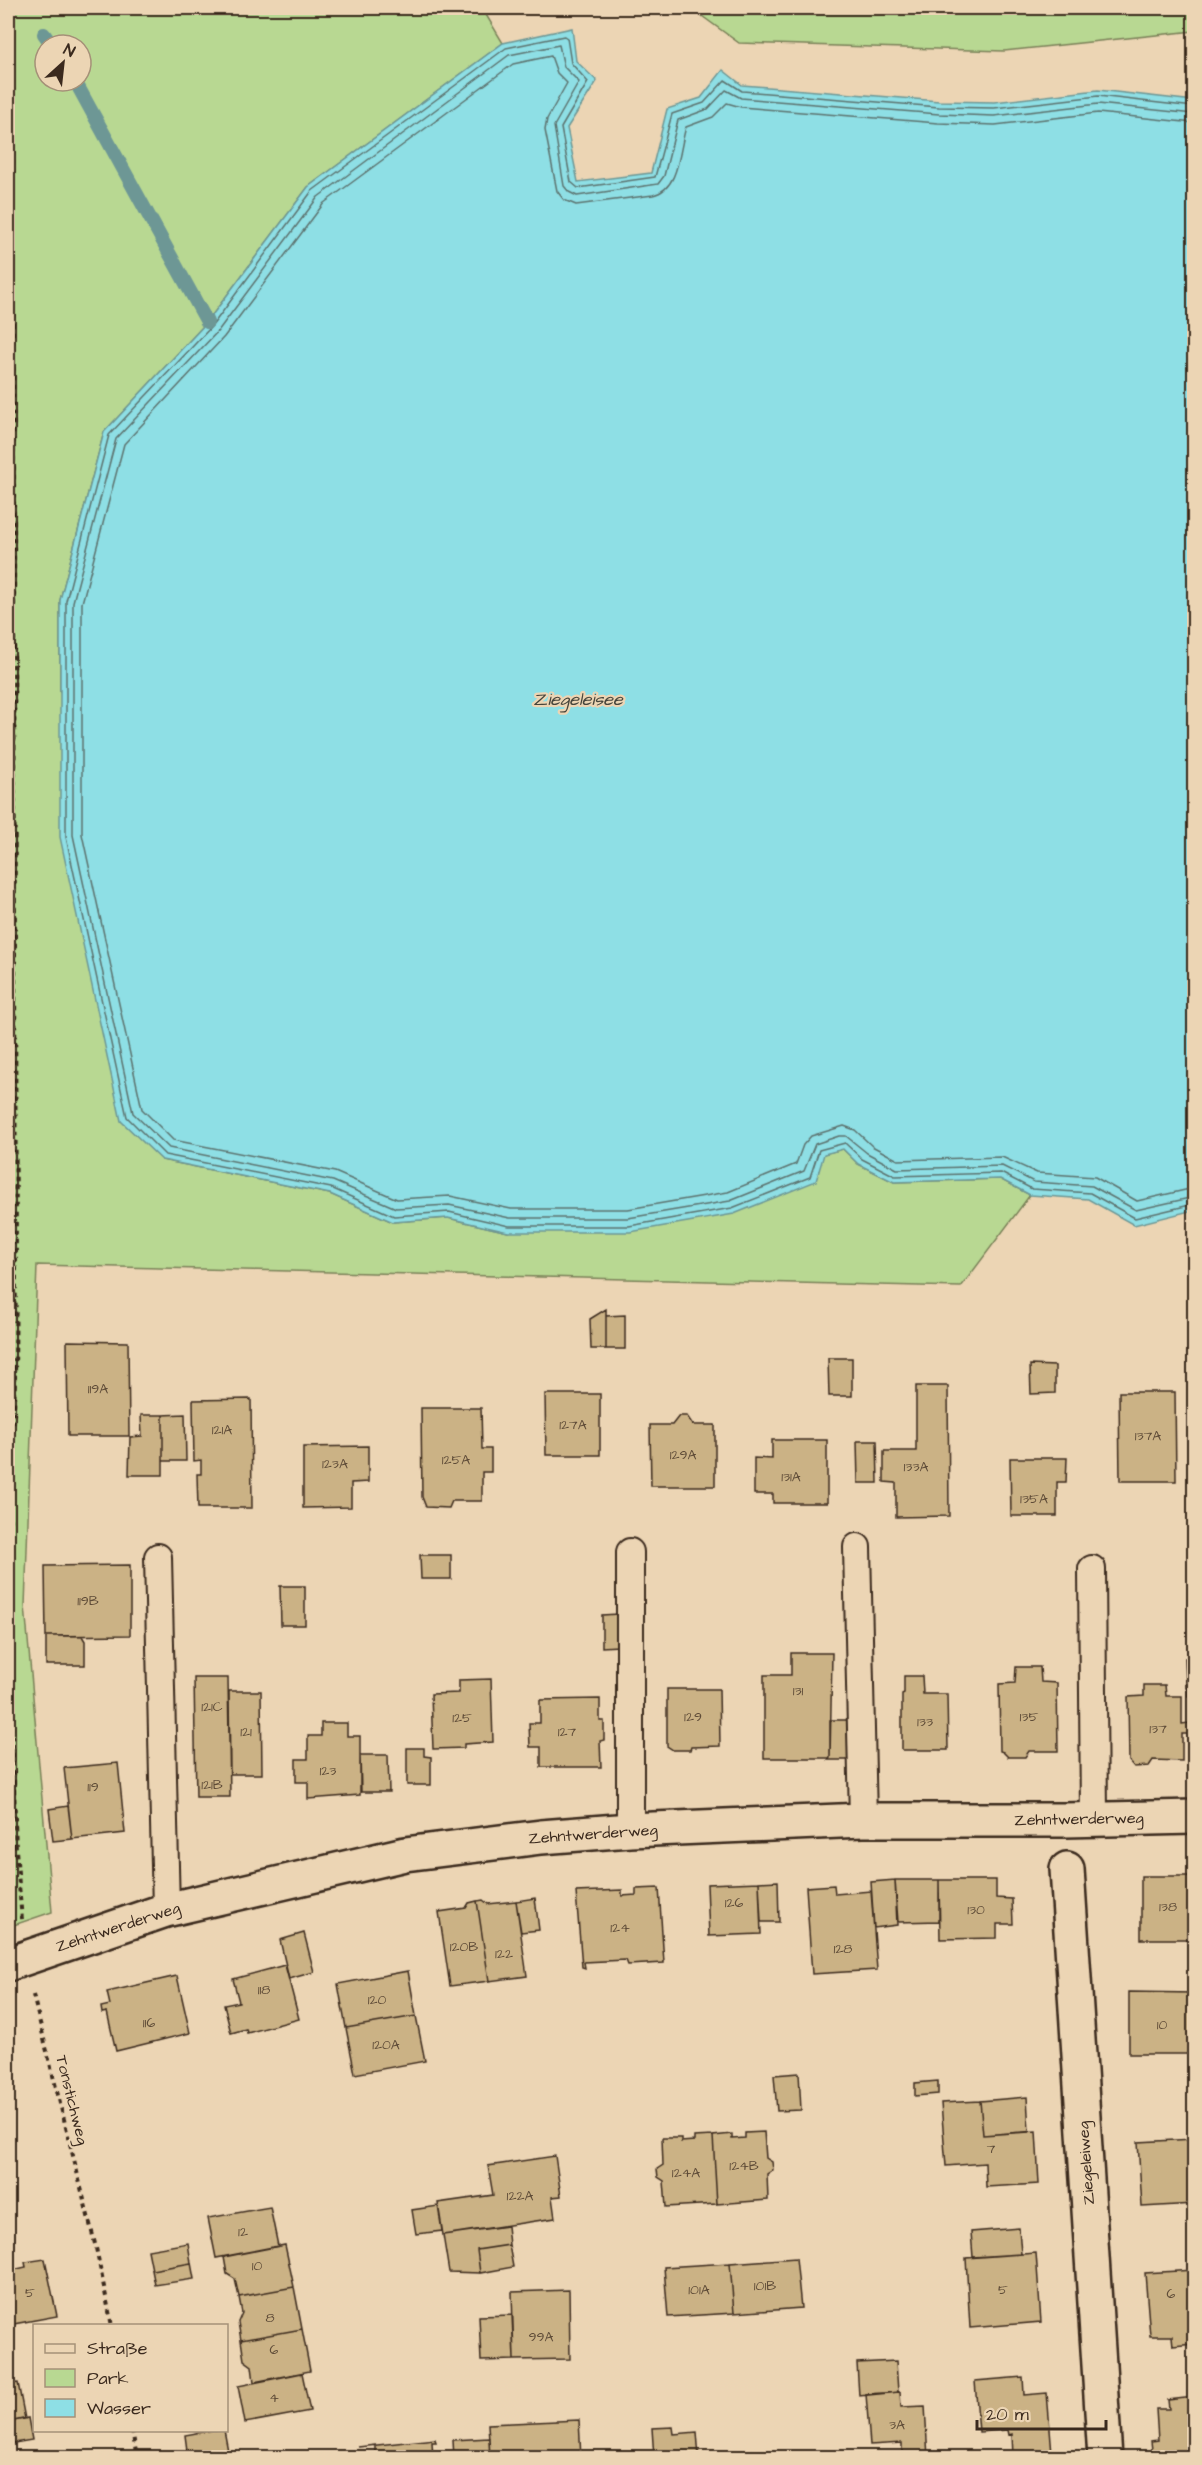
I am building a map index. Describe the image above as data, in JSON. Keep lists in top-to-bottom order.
{
  "streets": {
    "street": ["Zehntwerderweg", "Ziegeleiweg"],
    "path": ["Tonstichweg"]
  },
  "crossings": [
    ["Zehntwerderweg", "Tonstichweg"]
  ],
  "water": ["Ziegeleisee"],
  "house_numbers": [
    "119A",
    "127A",
    "121A",
    "137A",
    "129A",
    "125A",
    "123A",
    "133A",
    "131A",
    "135A",
    "119B",
    "131",
    "121C",
    "129",
    "135",
    "125",
    "133",
    "137",
    "121",
    "127",
    "123",
    "121B",
    "119",
    "126",
    "138",
    "130",
    "124",
    "120B",
    "128",
    "122",
    "118",
    "120",
    "116",
    "10",
    "120A",
    "7",
    "124B",
    "124A",
    "122A",
    "12",
    "10",
    "101B",
    "101A",
    "5",
    "5",
    "6",
    "8",
    "99A",
    "6",
    "4",
    "3A"
  ],
  "legend": ["Straße", "Park", "Wasser"],
  "scale_bar": "20 m",
  "north": "top right"
}
